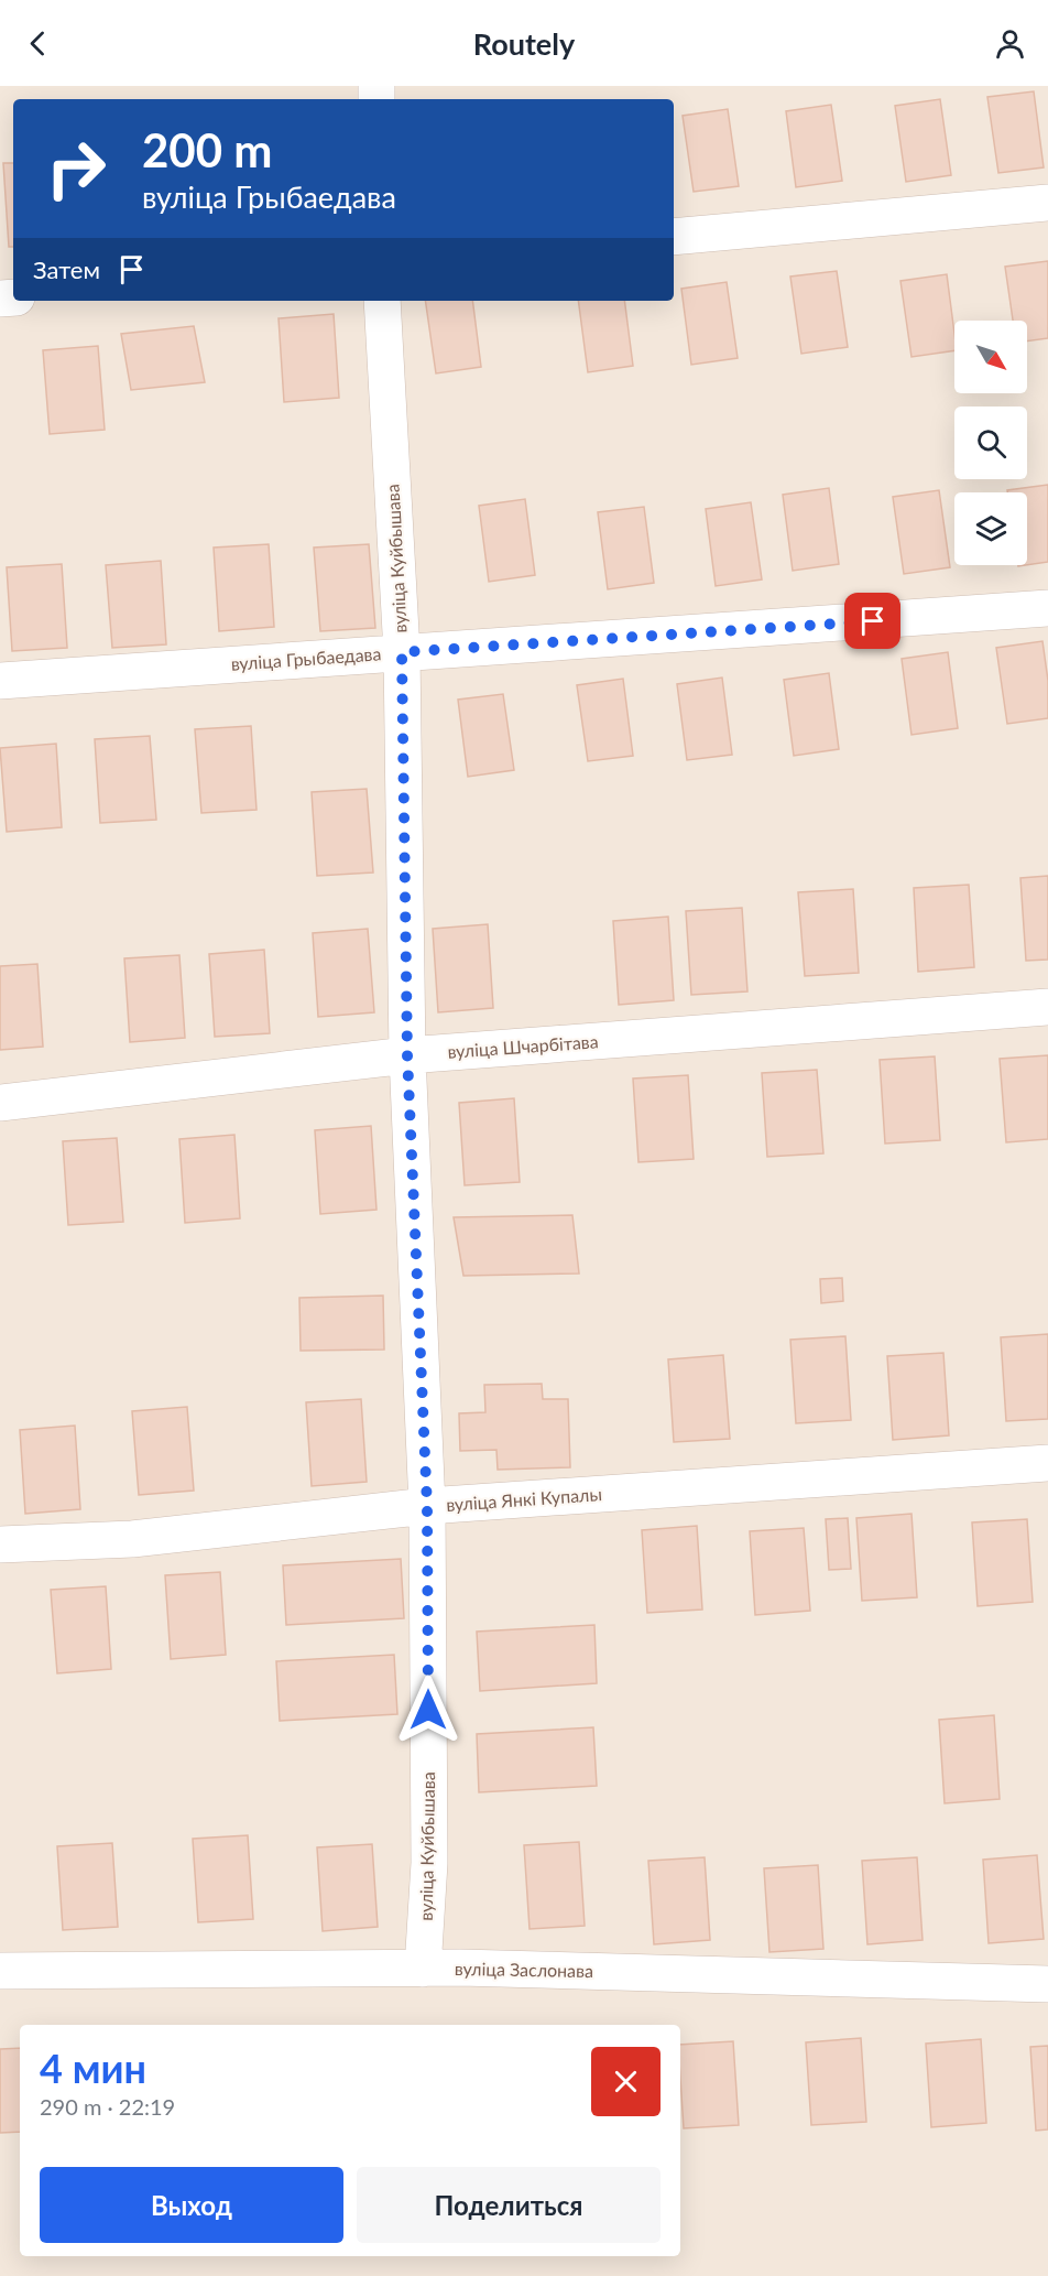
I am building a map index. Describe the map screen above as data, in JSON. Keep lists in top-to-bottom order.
{
  "streets": {
    "street": [
      "вуліца Куйбышава",
      "вуліца Грыбаедава",
      "вуліца Шчарбітава",
      "вуліца Янкі Купалы",
      "вуліца Заслонава"
    ]
  },
  "crossings": [
    ["вуліца Куйбышава", "вуліца Грыбаедава"],
    ["вуліца Куйбышава", "вуліца Шчарбітава"],
    ["вуліца Куйбышава", "вуліца Янкі Купалы"],
    ["вуліца Куйбышава", "вуліца Заслонава"]
  ],
  "north": "bottom right",
  "page": {
    "header": "Routely",
    "turn": ["200 m", "вуліца Грыбаедава"],
    "then": "Затем",
    "heading": ["4 мин", "290 m · 22:19"],
    "buttons": ["Выход", "Поделиться"]
  }
}
